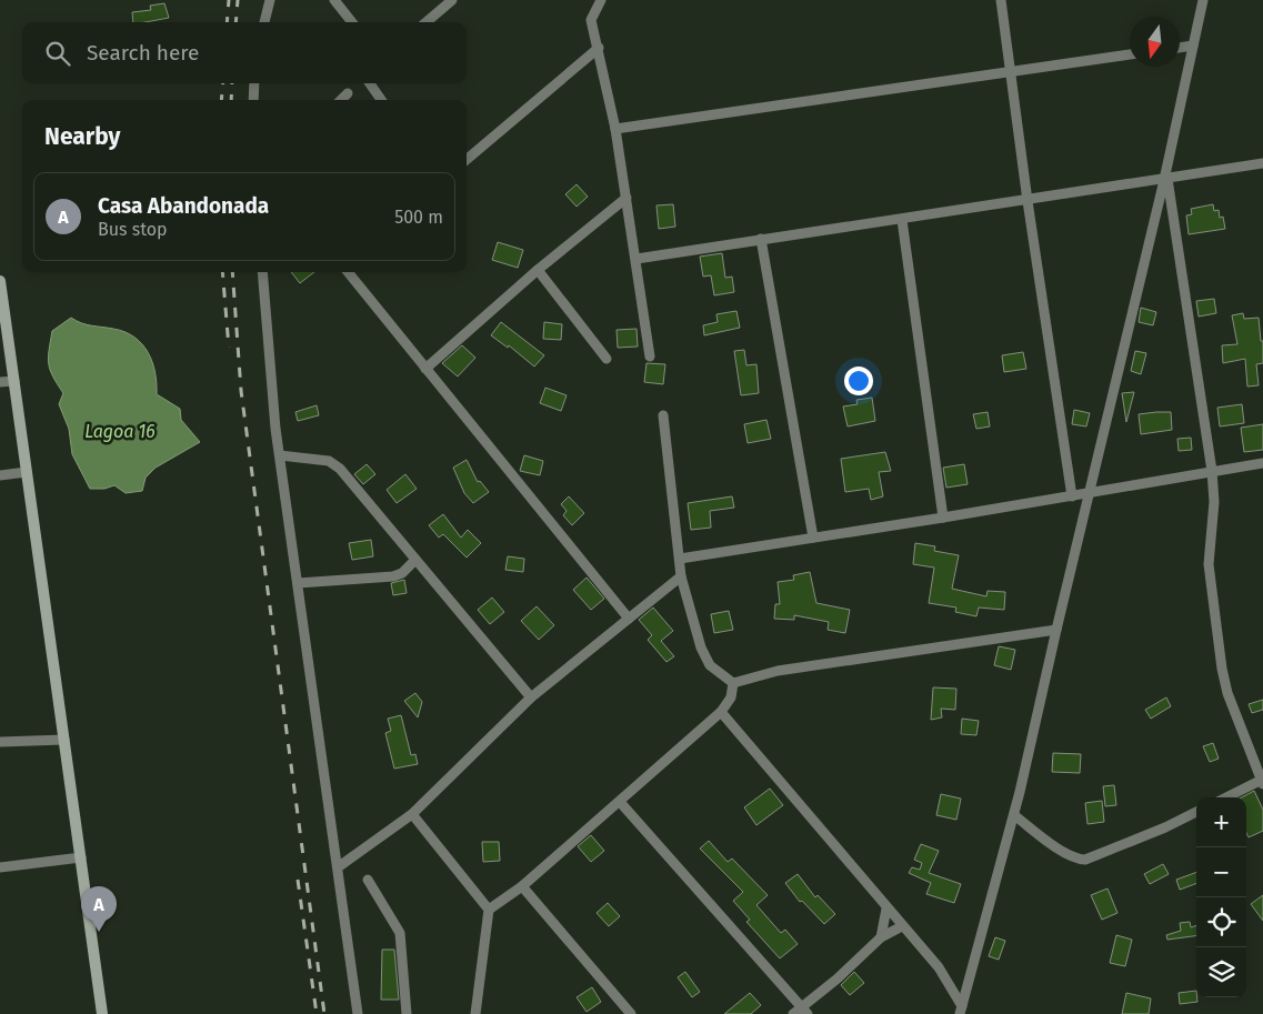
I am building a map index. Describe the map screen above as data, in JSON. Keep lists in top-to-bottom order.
{
  "water": ["Lagoa 16"],
  "north": "bottom",
  "page": {
    "search": "Search here",
    "heading": "Nearby",
    "list": [
      {
        "mark": "A",
        "name": "Casa Abandonada",
        "note": "Bus stop",
        "value": "500 m"
      }
    ],
    "map_buttons": ["+", "−"],
    "pins": "A"
  }
}
